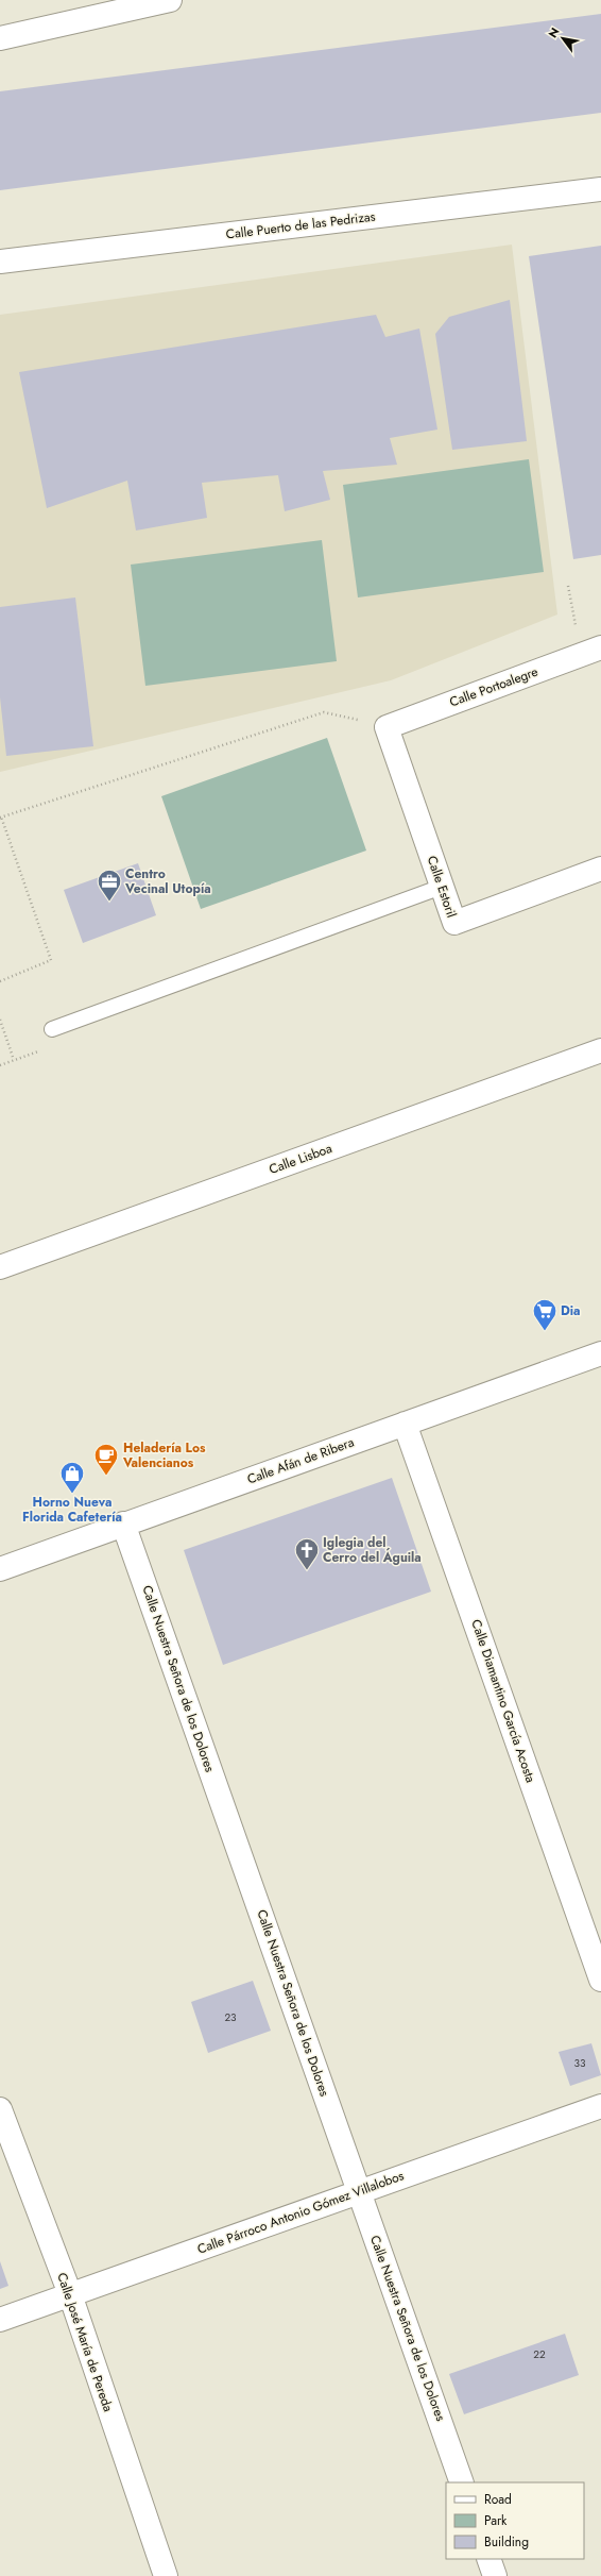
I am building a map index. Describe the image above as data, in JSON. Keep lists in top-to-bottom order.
{
  "streets": {
    "street": [
      "Calle Puerto de las Pedrizas",
      "Calle Portoalegre",
      "Calle Estoril",
      "Calle Lisboa",
      "Calle Afán de Ribera",
      "Calle Nuestra Señora de los Dolores",
      "Calle Diamantino García Acosta",
      "Calle Párroco Antonio Gómez Villalobos",
      "Calle José María de Pereda"
    ]
  },
  "crossings": [
    ["Calle Portoalegre", "Calle Estoril"],
    ["Calle Afán de Ribera", "Calle Nuestra Señora de los Dolores"],
    ["Calle Afán de Ribera", "Calle Diamantino García Acosta"],
    ["Calle Nuestra Señora de los Dolores", "Calle Párroco Antonio Gómez Villalobos"],
    ["Calle Párroco Antonio Gómez Villalobos", "Calle José María de Pereda"]
  ],
  "places": {
    "office": ["Centro Vecinal Utopía"],
    "supermarket": ["Dia"],
    "cafe": ["Heladería Los Valencianos"],
    "shop": ["Horno Nueva Florida Cafetería"],
    "church": ["Iglegia del Cerro del Águila"]
  },
  "house_numbers": ["23", "33", "22"],
  "legend": ["Road", "Park", "Building"],
  "north": "top left"
}
